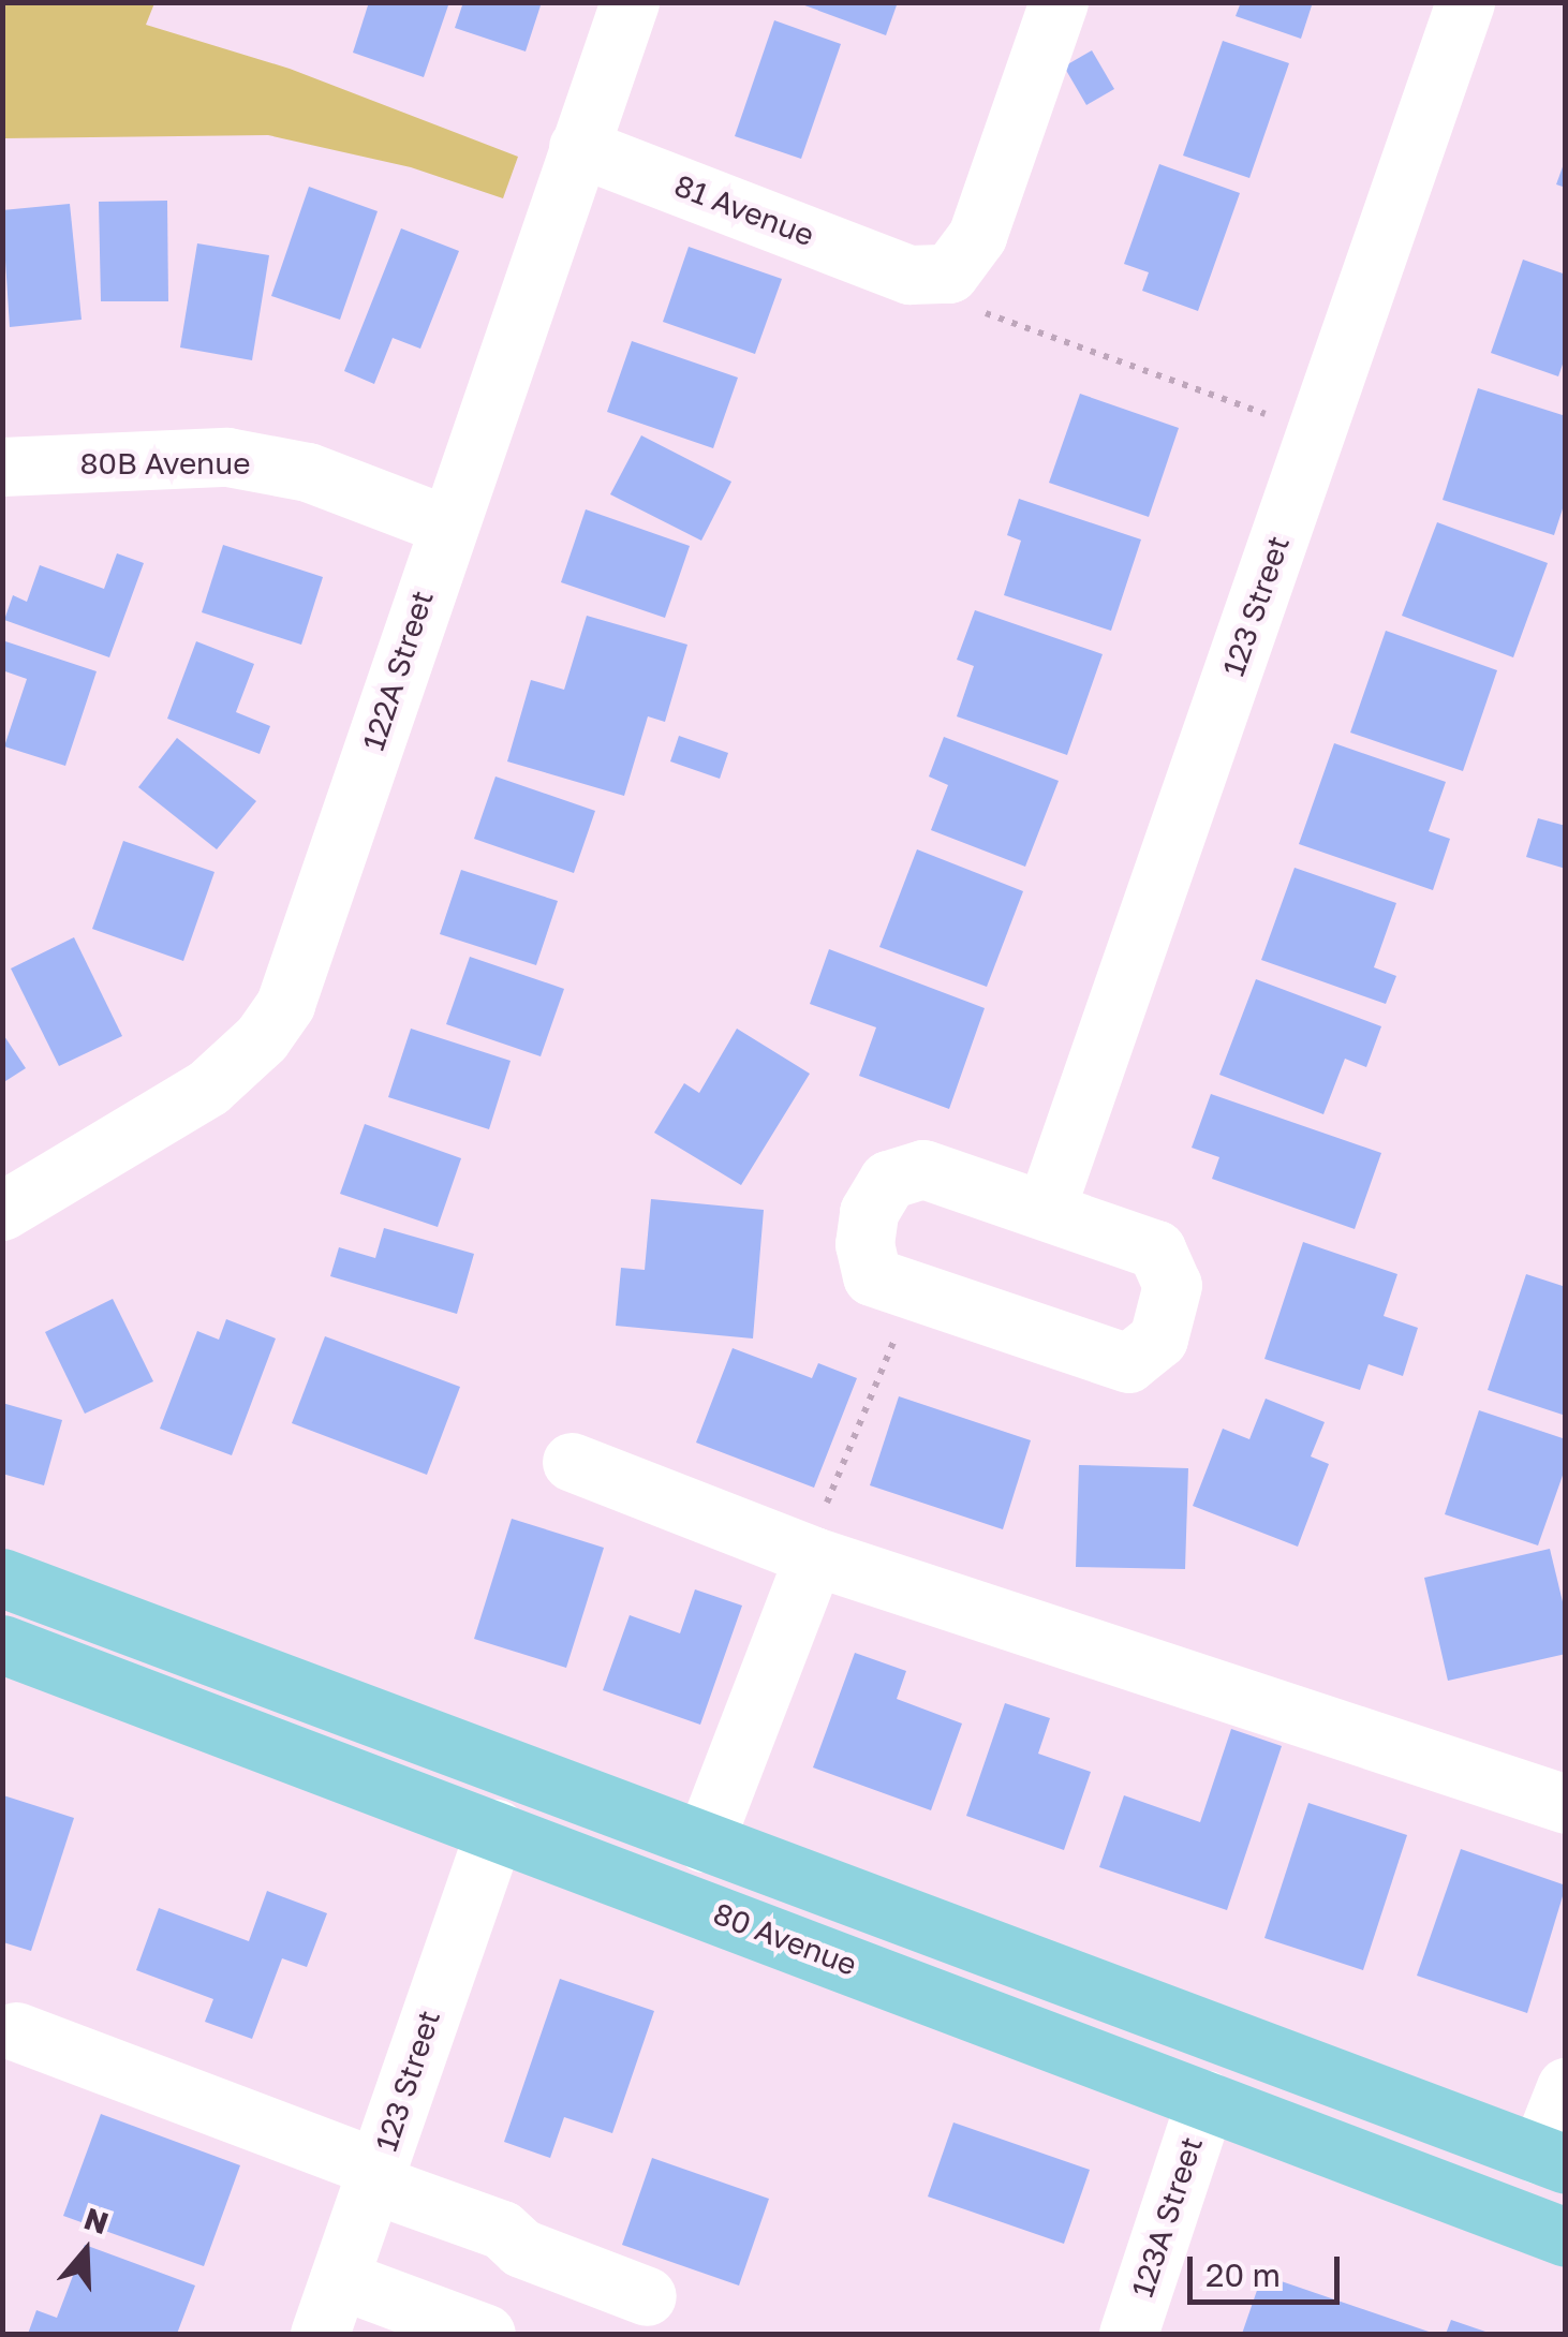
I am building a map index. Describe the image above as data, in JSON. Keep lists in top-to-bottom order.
{
  "streets": {
    "main road": ["80 Avenue"],
    "street": [
      "81 Avenue",
      "80B Avenue",
      "123 Street",
      "122A Street",
      "123A Street"
    ]
  },
  "crossings": [
    ["81 Avenue", "122A Street"],
    ["80B Avenue", "122A Street"],
    ["123 Street", "80 Avenue"],
    ["80 Avenue", "123A Street"]
  ],
  "scale_bar": "20 m",
  "north": "top"
}
